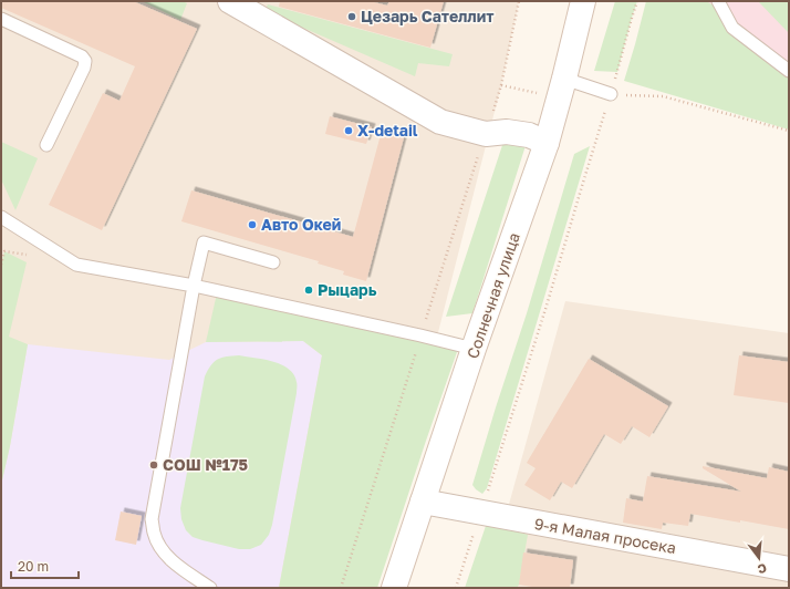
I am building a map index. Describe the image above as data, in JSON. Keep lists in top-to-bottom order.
{
  "streets": {
    "street": ["Солнечная улица", "9-я Малая просека"]
  },
  "crossings": [
    ["Солнечная улица", "9-я Малая просека"]
  ],
  "places": [
    "Цезарь Сателлит",
    "X-detail",
    "Авто Окей",
    "Рыцарь",
    "СОШ №175"
  ],
  "scale_bar": "20 m",
  "north": "bottom"
}
